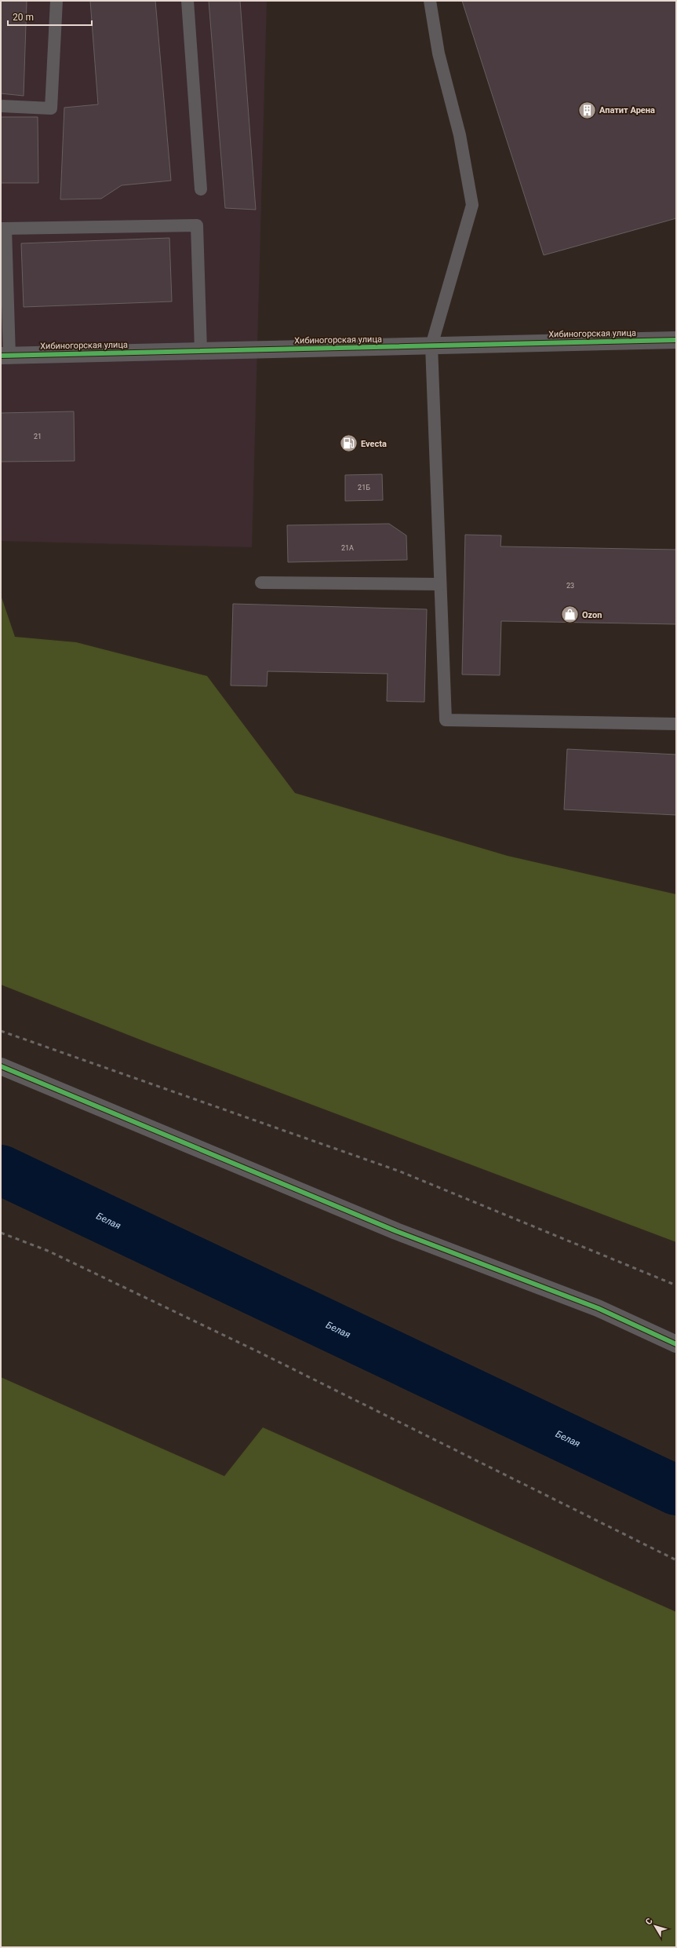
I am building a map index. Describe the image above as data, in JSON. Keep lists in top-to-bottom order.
{
  "streets": {
    "street": ["Хибиногорская улица"]
  },
  "water": ["Белая"],
  "places": {
    "building": ["Апатит Арена"],
    "fuel station": ["Evecta"],
    "shop": ["Ozon"]
  },
  "house_numbers": [
    "21",
    "21Б",
    "21А",
    "23"
  ],
  "scale_bar": "20 m",
  "north": "top left"
}
